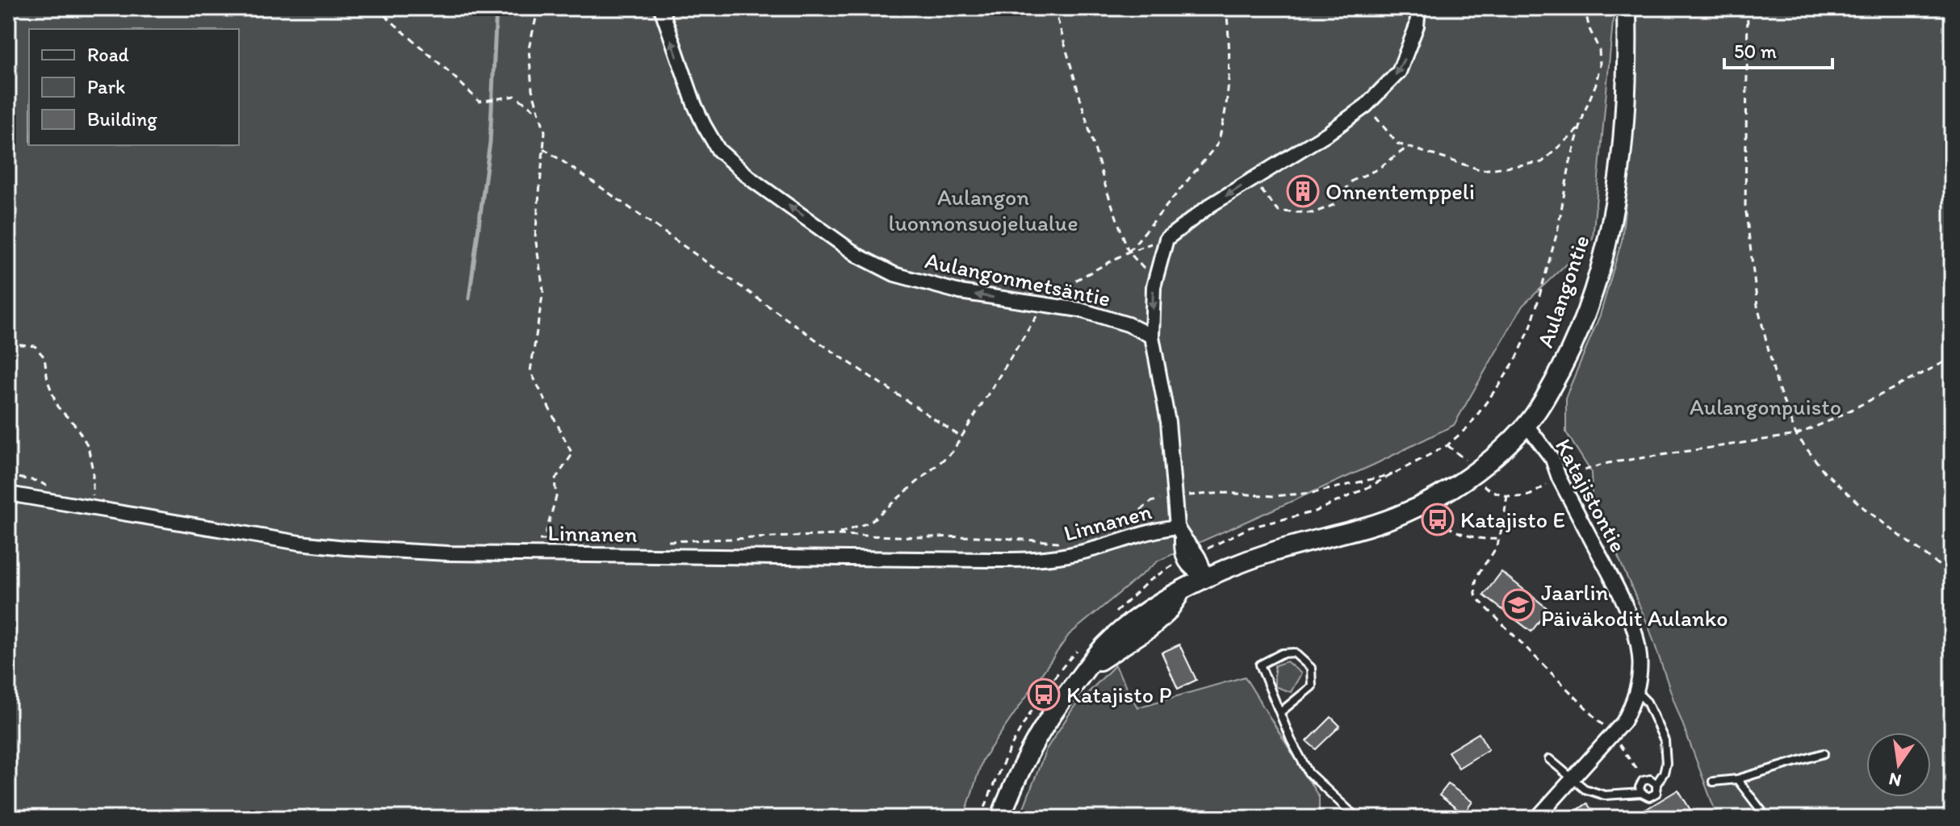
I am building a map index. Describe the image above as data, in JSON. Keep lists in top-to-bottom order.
{
  "streets": {
    "street": [
      "Aulangonmetsäntie",
      "Aulangontie",
      "Katajistontie",
      "Linnanen"
    ]
  },
  "crossings": [
    ["Aulangontie", "Katajistontie"]
  ],
  "one_way": ["Aulangonmetsäntie"],
  "parks": ["Aulangon luonnonsuojelualue", "Aulangonpuisto"],
  "places": {
    "building": ["Onnentemppeli"],
    "bus stop": ["Katajisto E", "Katajisto P"],
    "school or university": ["Jaarlin Päiväkodit Aulanko"]
  },
  "legend": ["Road", "Park", "Building"],
  "scale_bar": "50 m",
  "north": "bottom"
}
